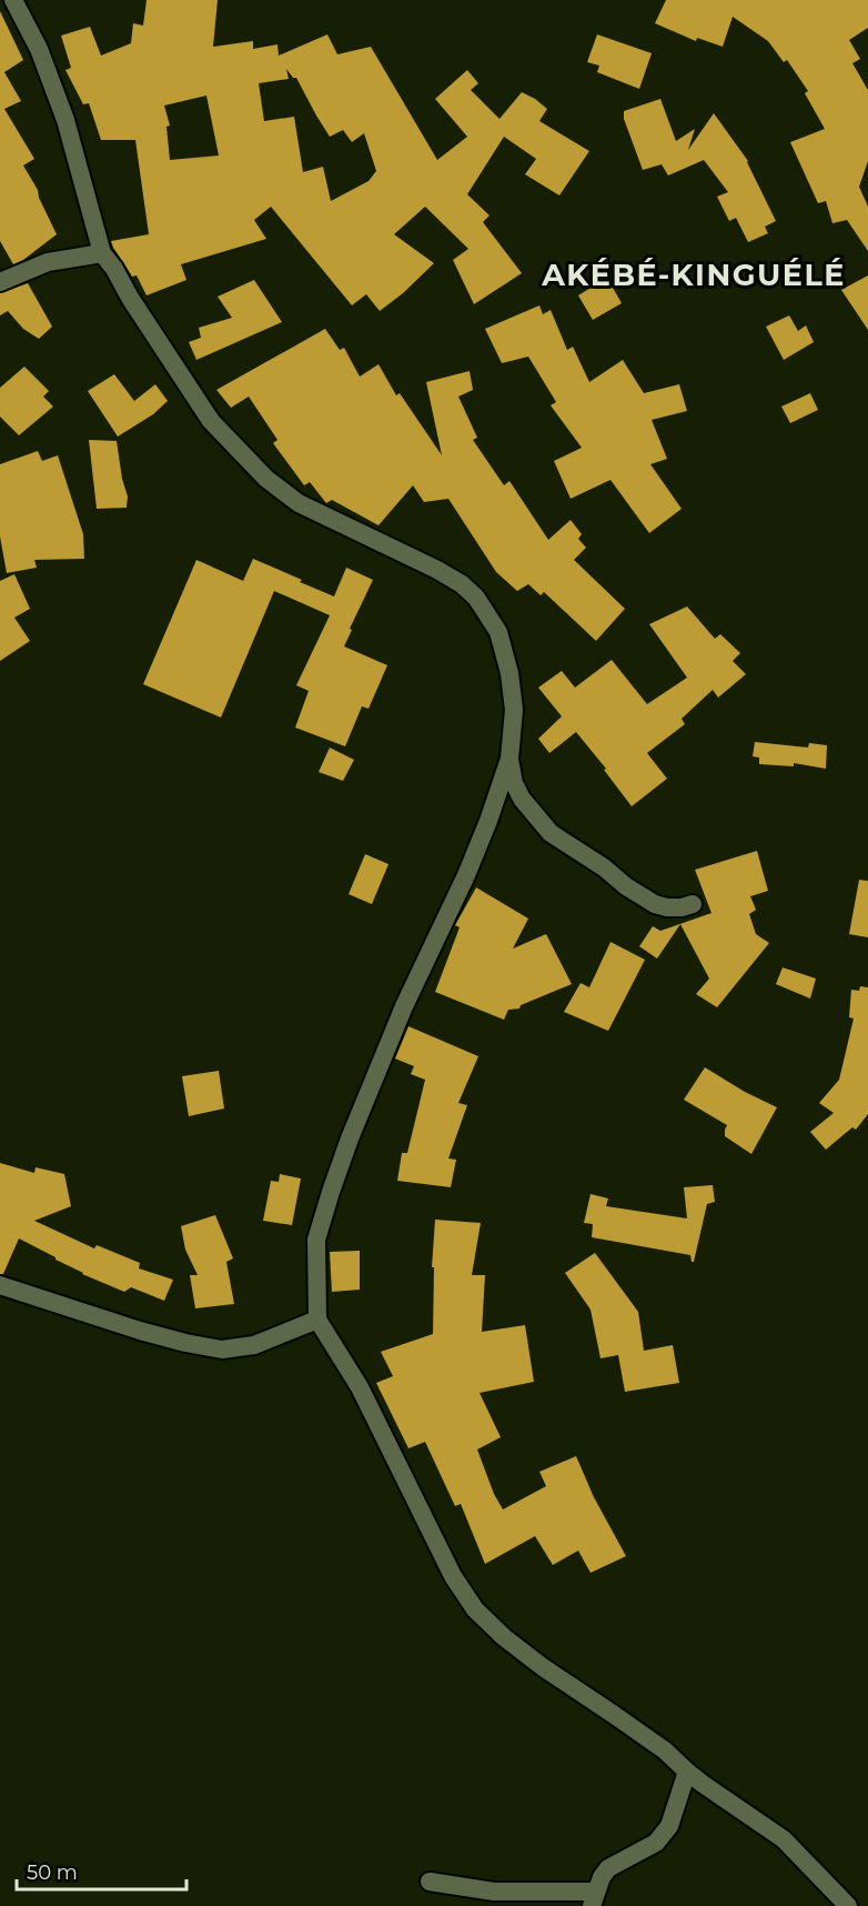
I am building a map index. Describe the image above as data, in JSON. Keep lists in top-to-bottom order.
{
  "districts": ["AKÉBÉ-KINGUÉLÉ"],
  "scale_bar": "50 m"
}
